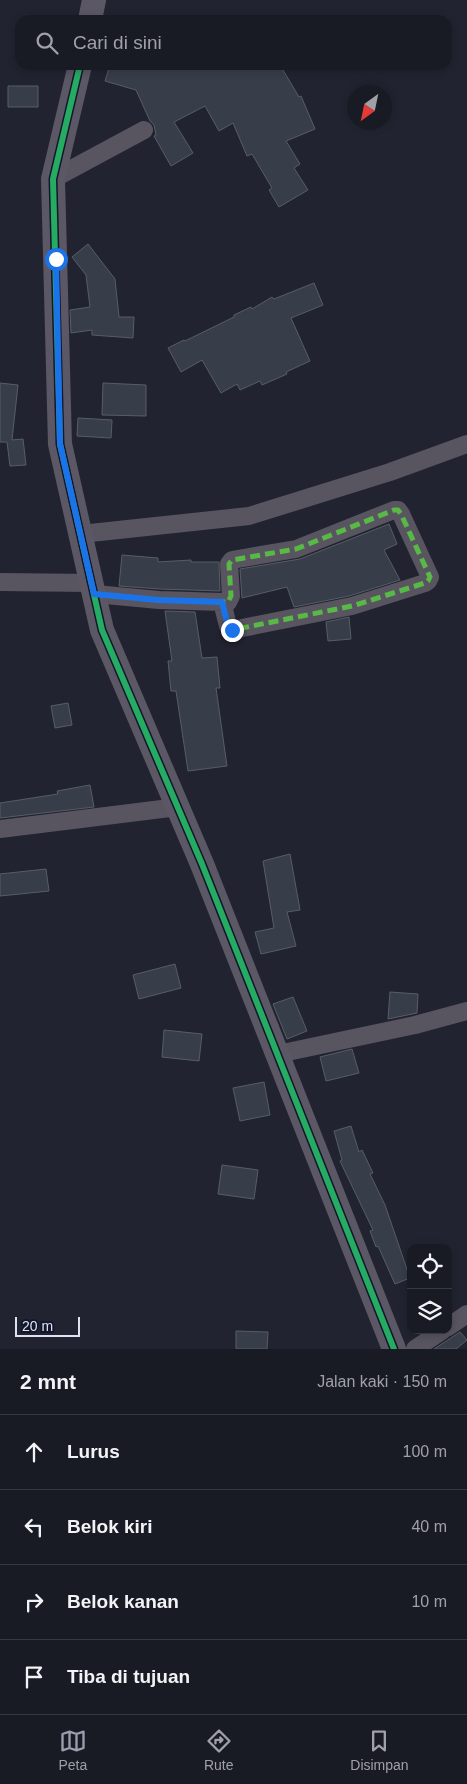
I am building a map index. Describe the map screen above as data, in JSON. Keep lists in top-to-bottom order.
{
  "scale_bar": "20 m",
  "north": "bottom left",
  "page": {
    "search": "Cari di sini",
    "scale": "20 m",
    "heading": ["2 mnt", "Jalan kaki · 150 m"],
    "list": [
      ["Lurus", "100 m"],
      ["Belok kiri", "40 m"],
      ["Belok kanan", "10 m"],
      "Tiba di tujuan"
    ],
    "nav": ["Peta", "Rute", "Disimpan"]
  }
}
